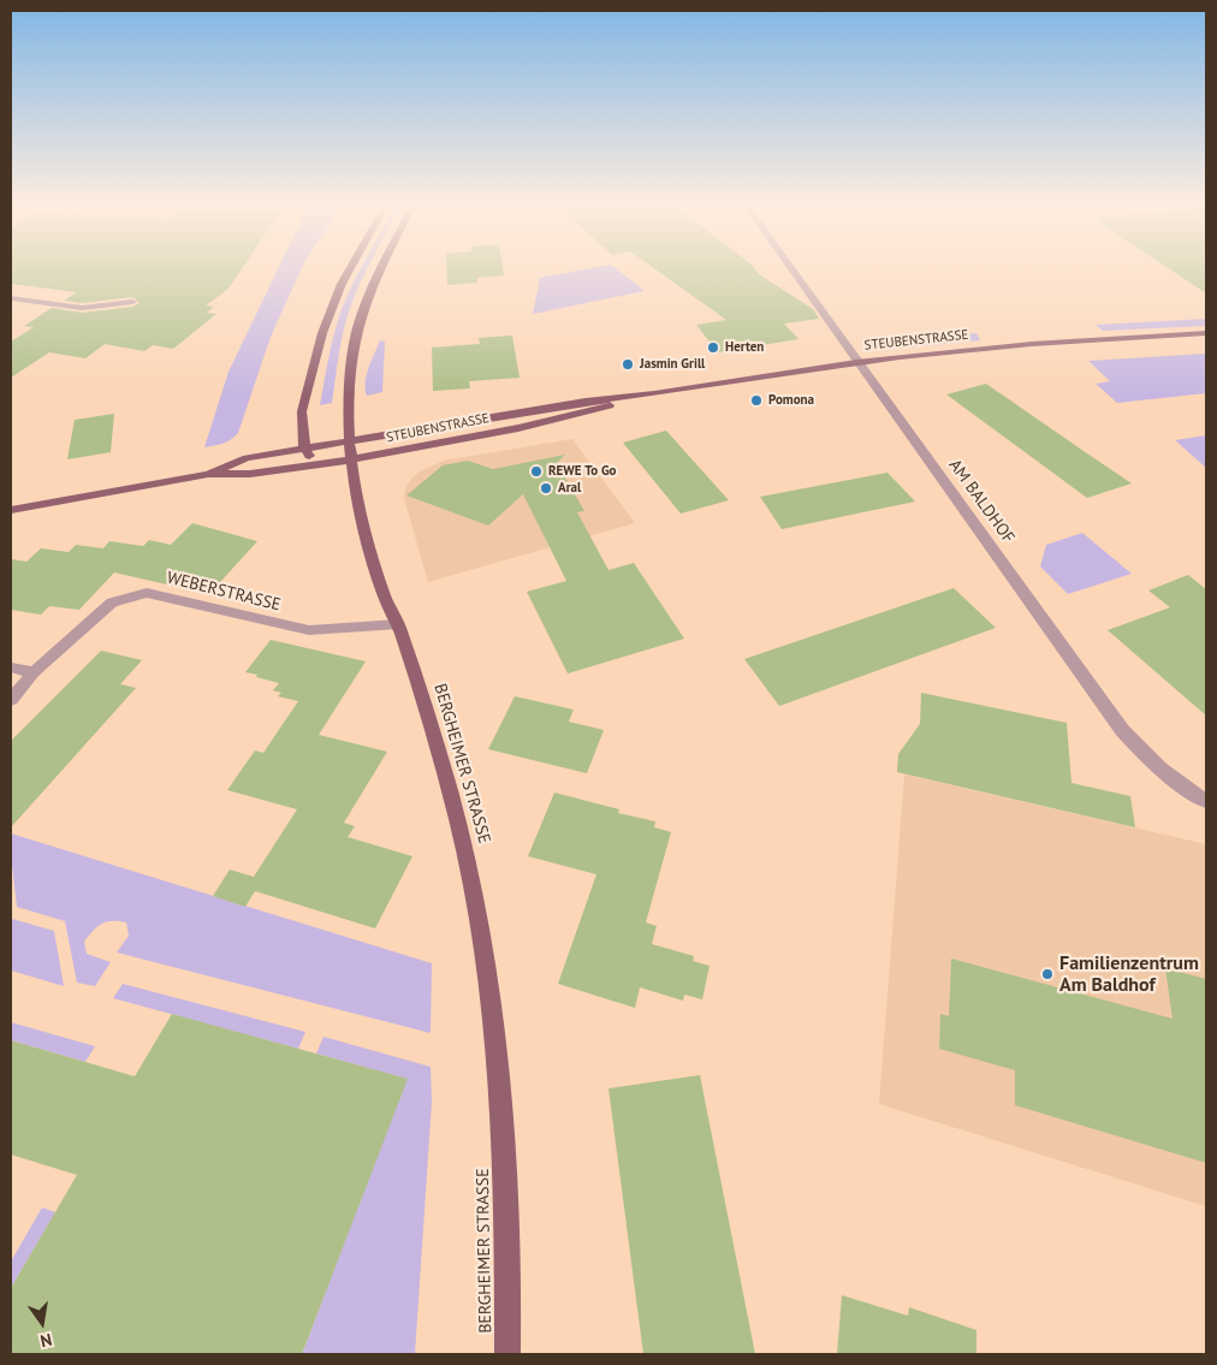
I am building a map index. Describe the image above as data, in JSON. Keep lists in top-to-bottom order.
{
  "streets": {
    "main road": ["STEUBENSTRASSE", "BERGHEIMER STRASSE"],
    "street": ["AM BALDHOF", "WEBERSTRASSE"]
  },
  "crossings": [
    ["STEUBENSTRASSE", "AM BALDHOF"],
    ["STEUBENSTRASSE", "BERGHEIMER STRASSE"],
    ["WEBERSTRASSE", "BERGHEIMER STRASSE"]
  ],
  "places": [
    "Herten",
    "Jasmin Grill",
    "Pomona",
    "REWE To Go",
    "Aral",
    "Familienzentrum Am Baldhof"
  ],
  "north": "bottom"
}
